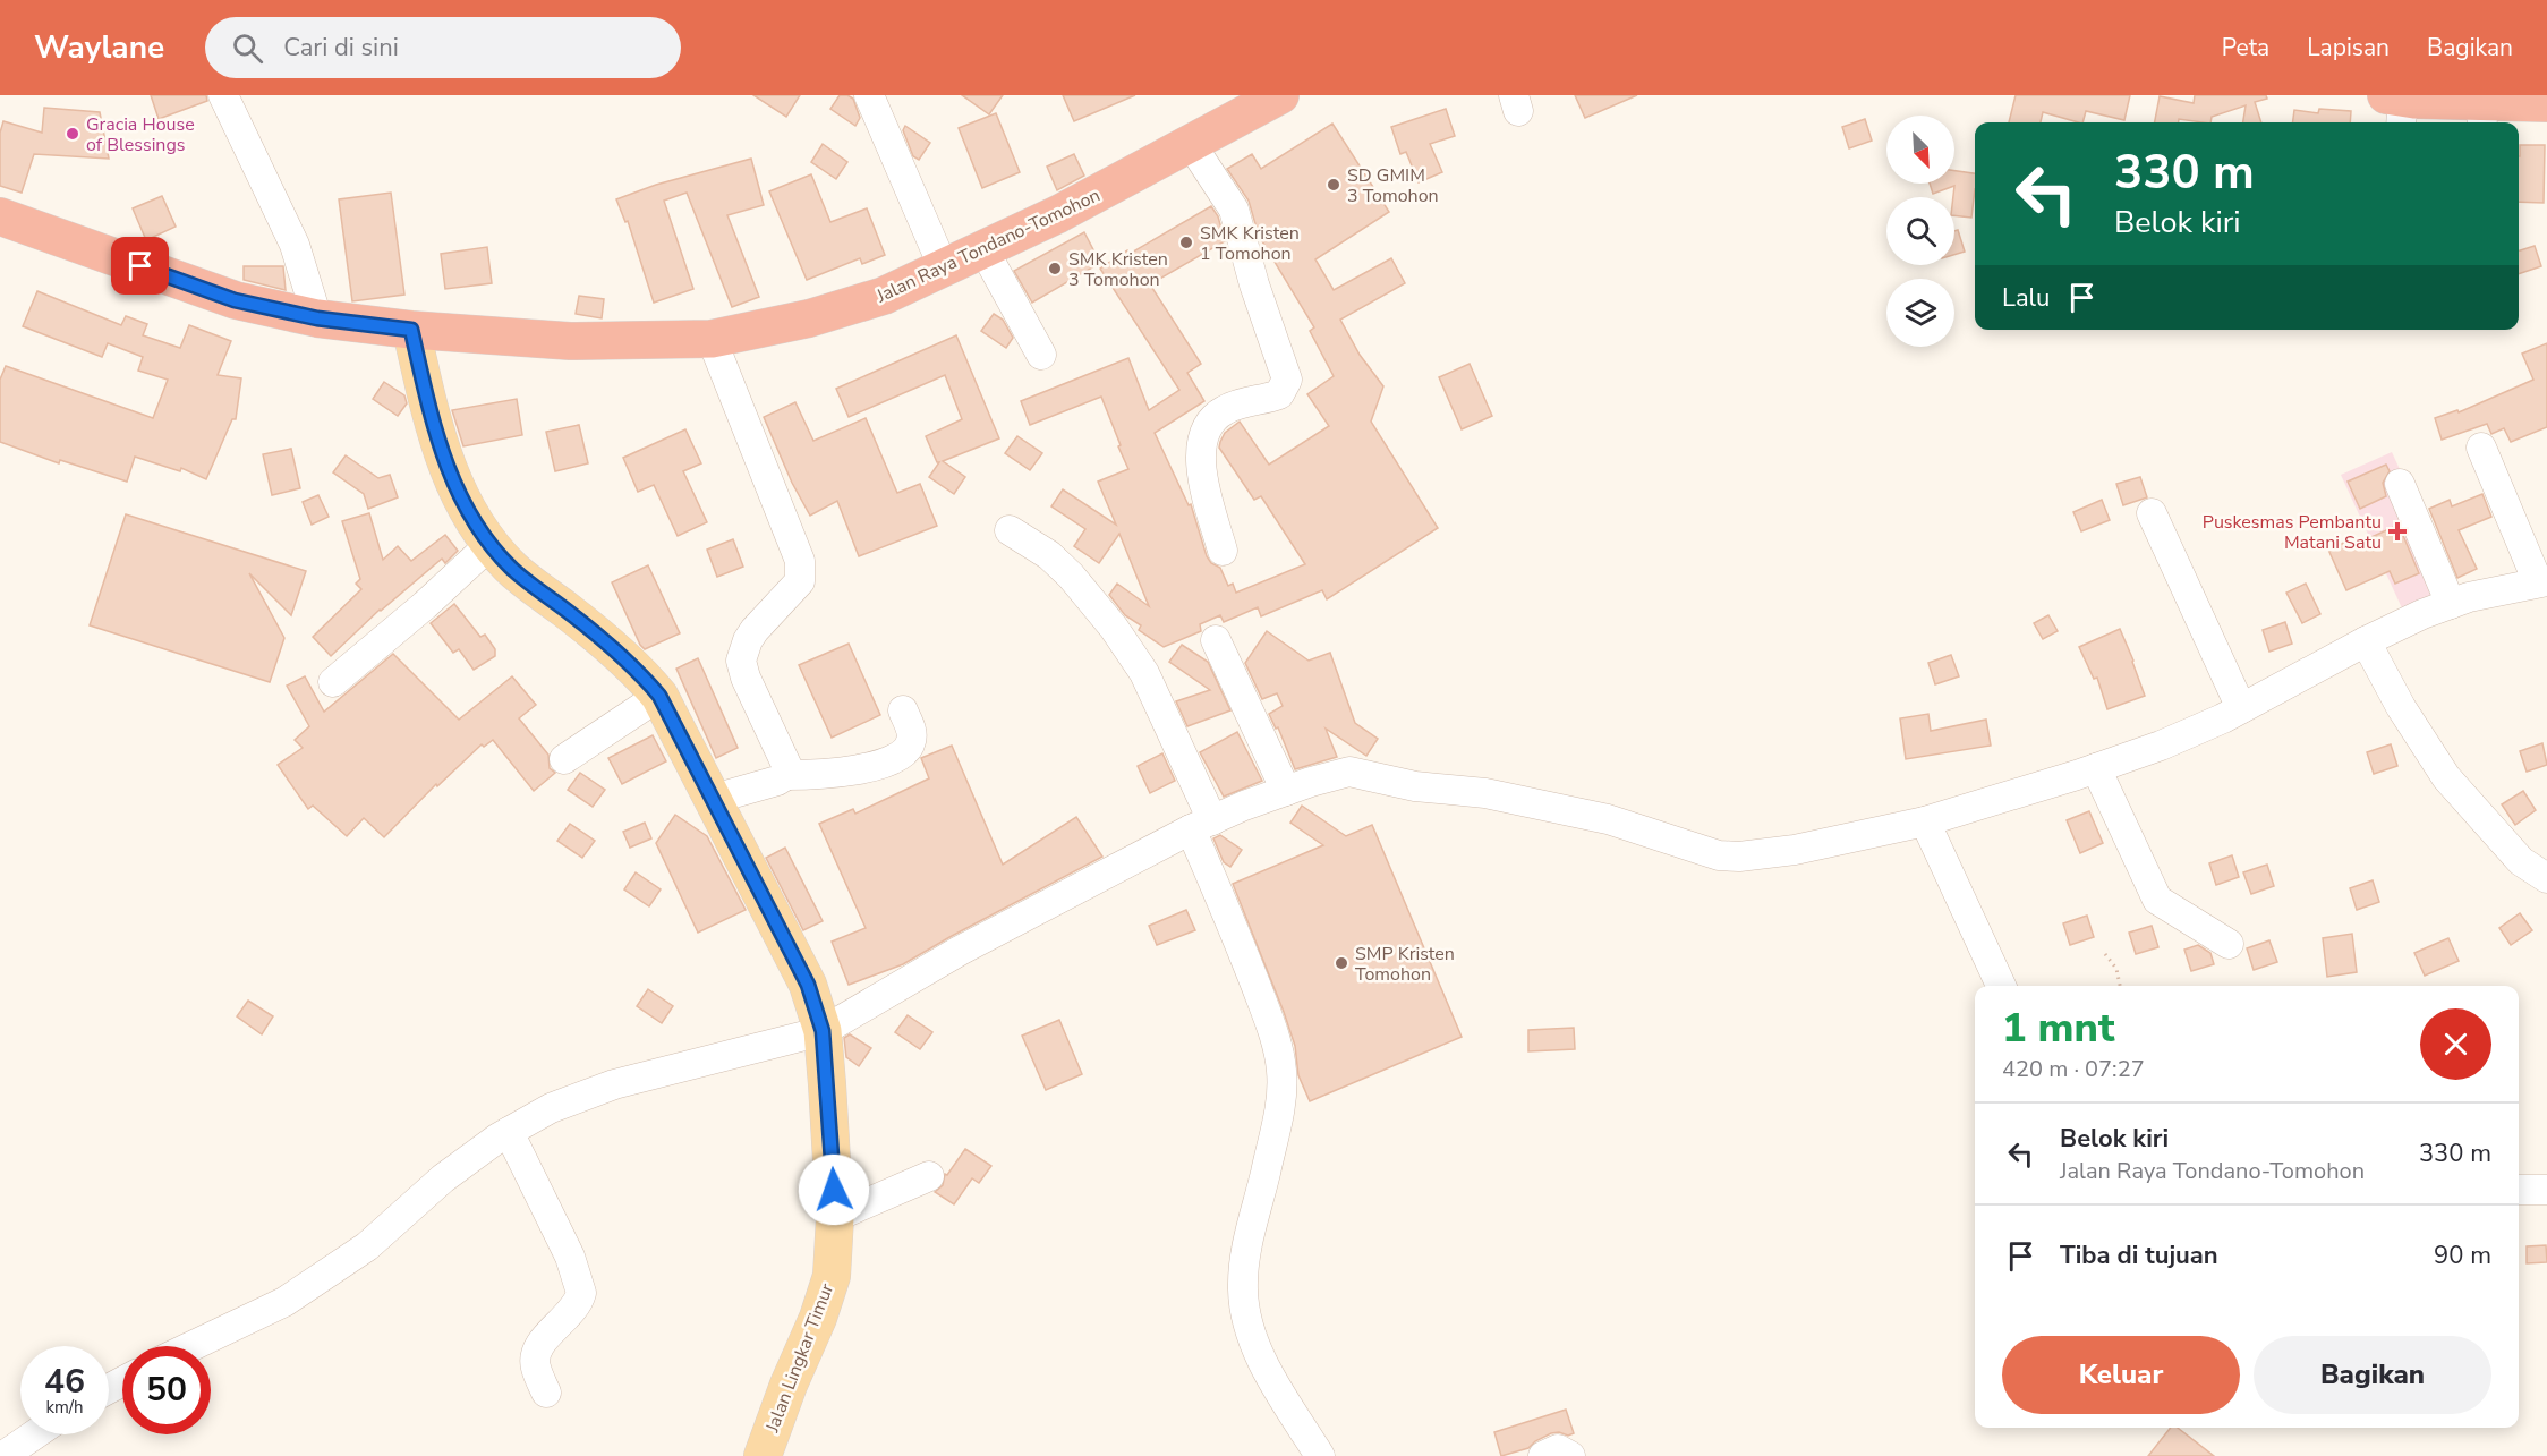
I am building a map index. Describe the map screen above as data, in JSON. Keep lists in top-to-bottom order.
{
  "streets": {
    "highway": ["Jalan Raya Tondano-Tomohon"],
    "main road": ["Jalan Lingkar Timur"]
  },
  "crossings": [
    ["Jalan Raya Tondano-Tomohon", "Jalan Lingkar Timur"]
  ],
  "places": {
    "other": [
      "Gracia House of Blessings",
      "SD GMIM 3 Tomohon",
      "SMK Kristen 1 Tomohon",
      "SMK Kristen 3 Tomohon",
      "SMP Kristen Tomohon"
    ],
    "health": ["Puskesmas Pembantu Matani Satu"]
  },
  "north": "bottom right",
  "page": {
    "header": "Waylane",
    "search": "Cari di sini",
    "nav": ["Peta", "Lapisan", "Bagikan"],
    "turn": ["330 m", "Belok kiri"],
    "then": "Lalu",
    "heading": ["1 mnt", "420 m · 07:27"],
    "list": [
      {
        "name": "Belok kiri",
        "note": "Jalan Raya Tondano-Tomohon",
        "value": "330 m"
      },
      {
        "name": "Tiba di tujuan",
        "value": "90 m"
      }
    ],
    "buttons": ["Keluar", "Bagikan"],
    "speed": "46 km/h",
    "limit": "50"
  }
}
